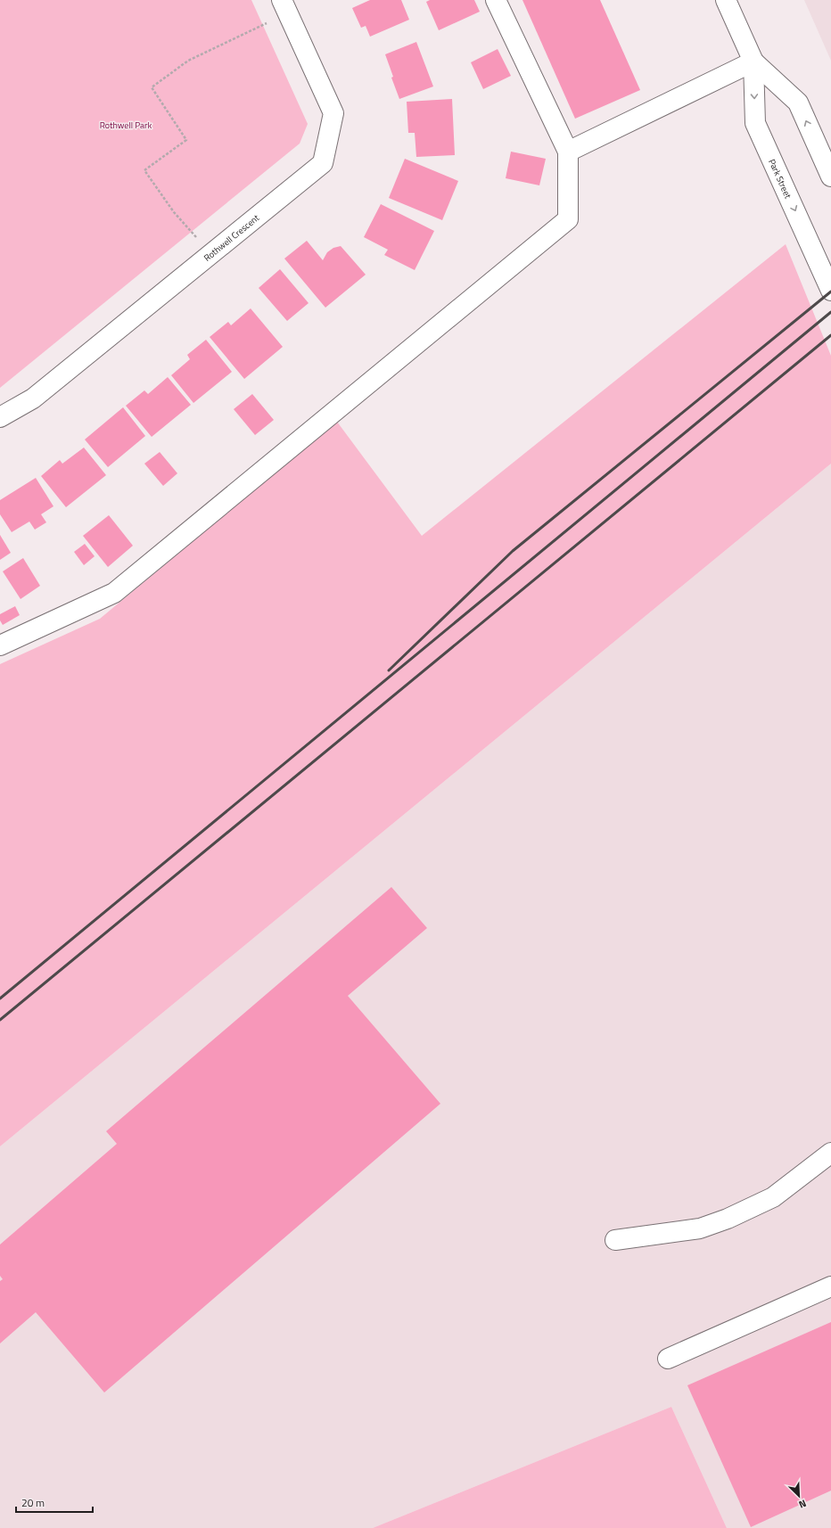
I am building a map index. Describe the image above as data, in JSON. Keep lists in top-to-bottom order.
{
  "streets": {
    "street": ["Park Street", "Rothwell Crescent"]
  },
  "parks": ["Rothwell Park"],
  "scale_bar": "20 m",
  "north": "bottom right"
}
